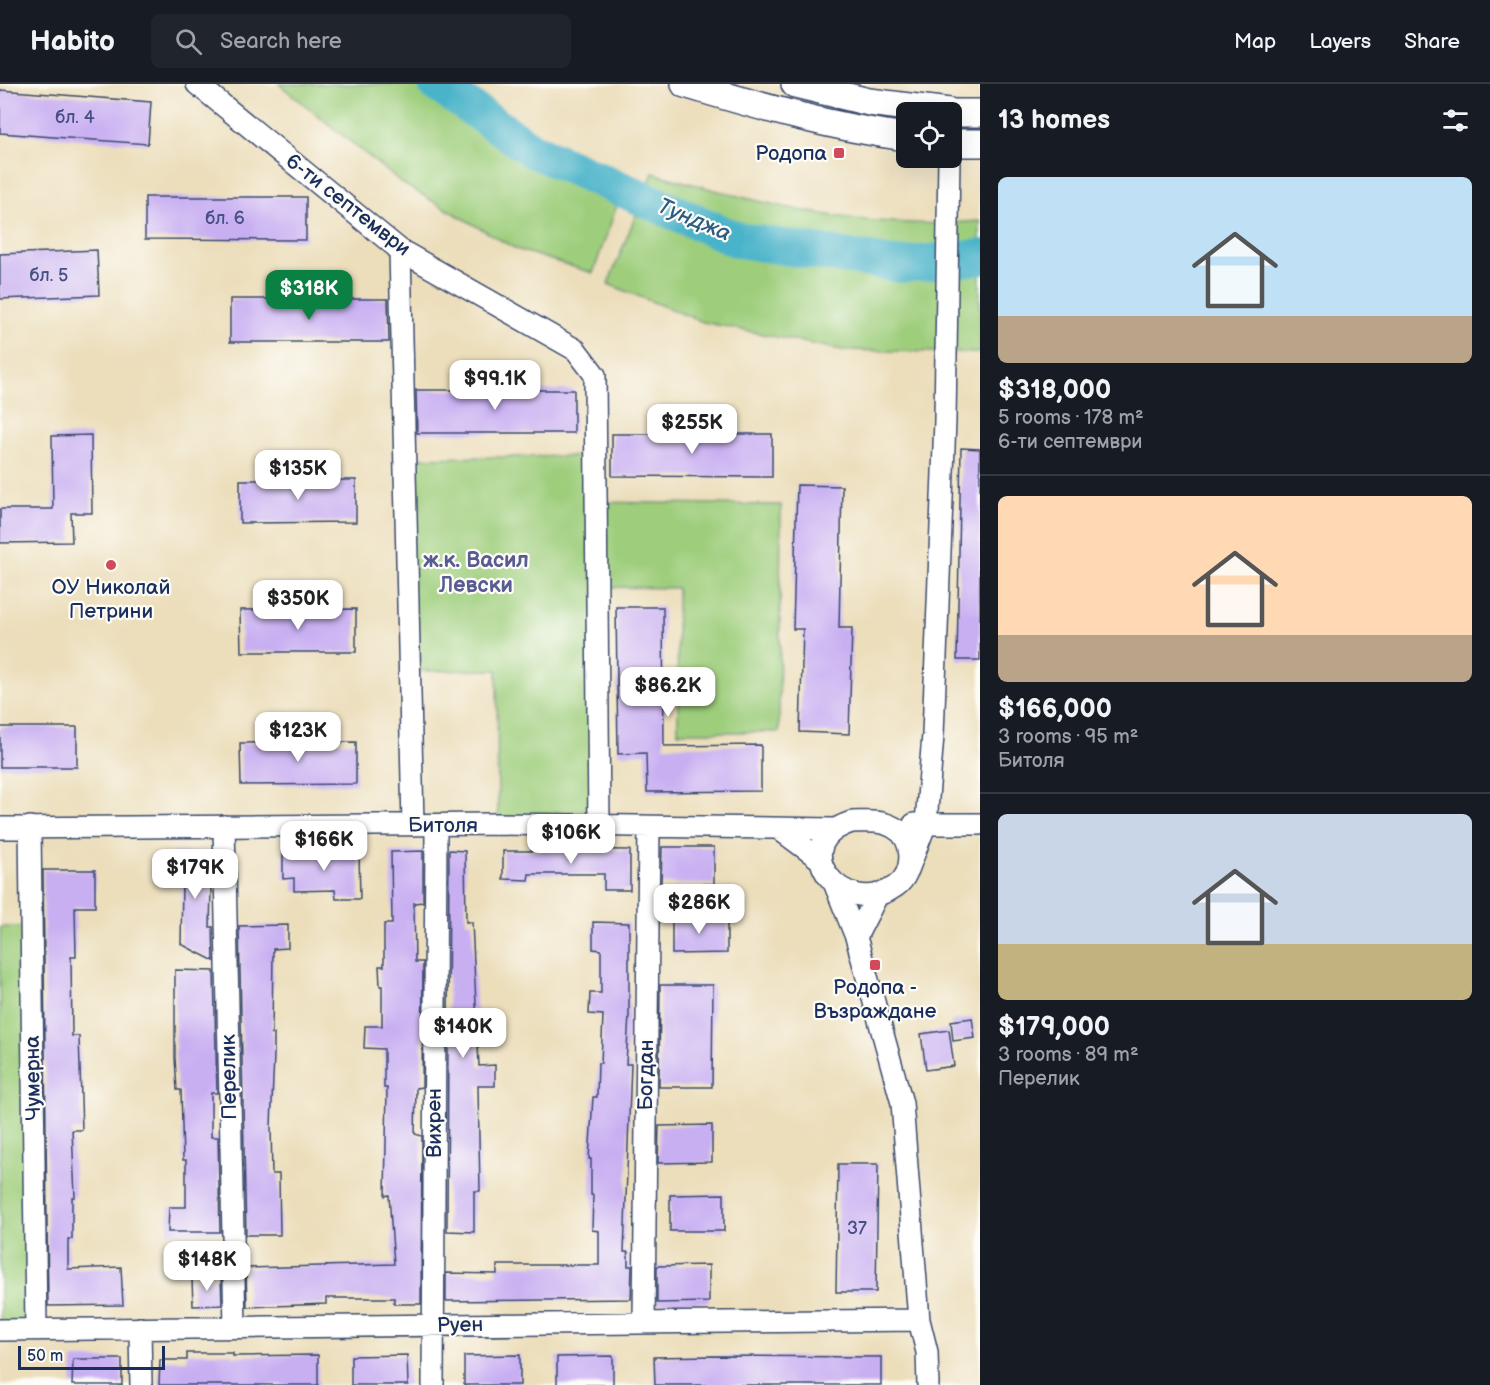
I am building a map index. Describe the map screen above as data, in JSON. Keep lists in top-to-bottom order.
{
  "streets": {
    "street": [
      "6-ти септември",
      "Битоля",
      "Богдан",
      "Перелик",
      "Чумерна",
      "Вихрен",
      "Руен"
    ]
  },
  "crossings": [
    ["6-ти септември", "Битоля"],
    ["Битоля", "Богдан"],
    ["Битоля", "Перелик"],
    ["Битоля", "Чумерна"],
    ["Битоля", "Вихрен"],
    ["Богдан", "Руен"],
    ["Перелик", "Руен"],
    ["Чумерна", "Руен"],
    ["Вихрен", "Руен"]
  ],
  "districts": ["ж.к. Васил Левски"],
  "water": ["Тунджа"],
  "places": {
    "transit": ["Родопа", "Родопа - Възраждане"],
    "other": ["ОУ Николай Петрини"]
  },
  "house_numbers": [
    "бл. 4",
    "бл. 6",
    "бл. 5",
    "37"
  ],
  "scale_bar": "50 m",
  "page": {
    "header": "Habito",
    "search": "Search here",
    "nav": ["Map", "Layers", "Share"],
    "heading": "13 homes",
    "list": [
      {
        "name": "$318,000",
        "note": "5 rooms · 178 m² · 6-ти септември"
      },
      {
        "name": "$166,000",
        "note": "3 rooms · 95 m² · Битоля"
      },
      {
        "name": "$179,000",
        "note": "3 rooms · 89 m² · Перелик"
      }
    ],
    "price": [
      "$318K",
      "$99.1K",
      "$255K",
      "$135K",
      "$350K",
      "$86.2K",
      "$123K",
      "$106K",
      "$166K",
      "$179K",
      "$286K",
      "$140K",
      "$148K"
    ],
    "scale": "50 m"
  }
}
